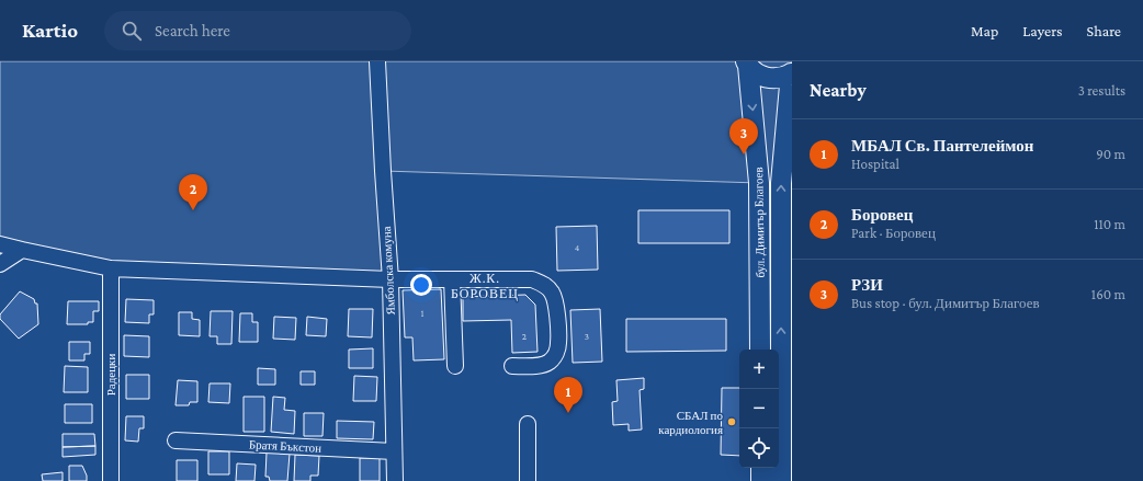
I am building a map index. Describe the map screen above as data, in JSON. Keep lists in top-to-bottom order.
{
  "streets": {
    "main road": ["бул. Димитър Благоев"],
    "street": ["Ямболска комуна", "Радецки", "Братя Бъкстон"]
  },
  "crossings": [
    ["Ямболска комуна", "Братя Бъкстон"]
  ],
  "districts": ["Ж.К. БОРОВЕЦ"],
  "places": ["СБАЛ по кардиология"],
  "house_numbers": [
    "4",
    "1",
    "2",
    "3"
  ],
  "page": {
    "header": "Kartio",
    "search": "Search here",
    "nav": ["Map", "Layers", "Share"],
    "heading": ["Nearby", "3 results"],
    "pins": ["3", "2", "1"],
    "list": [
      {
        "mark": "1",
        "name": "МБАЛ Св. Пантелеймон",
        "note": "Hospital",
        "value": "90 m"
      },
      {
        "mark": "2",
        "name": "Боровец",
        "note": "Park · Боровец",
        "value": "110 m"
      },
      {
        "mark": "3",
        "name": "РЗИ",
        "note": "Bus stop · бул. Димитър Благоев",
        "value": "160 m"
      }
    ],
    "map_buttons": ["+", "−"]
  }
}
